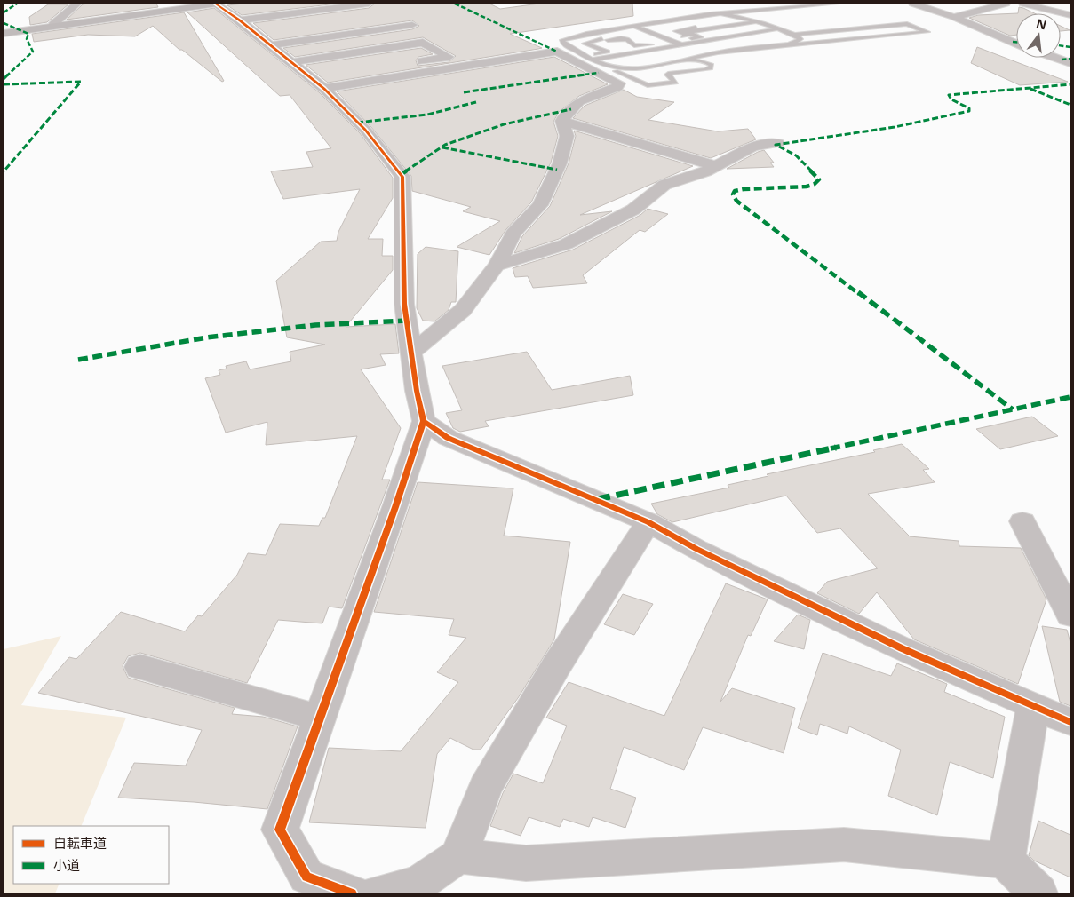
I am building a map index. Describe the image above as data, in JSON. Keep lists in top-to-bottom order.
{
  "legend": ["自転車道", "小道"],
  "north": "top"
}
